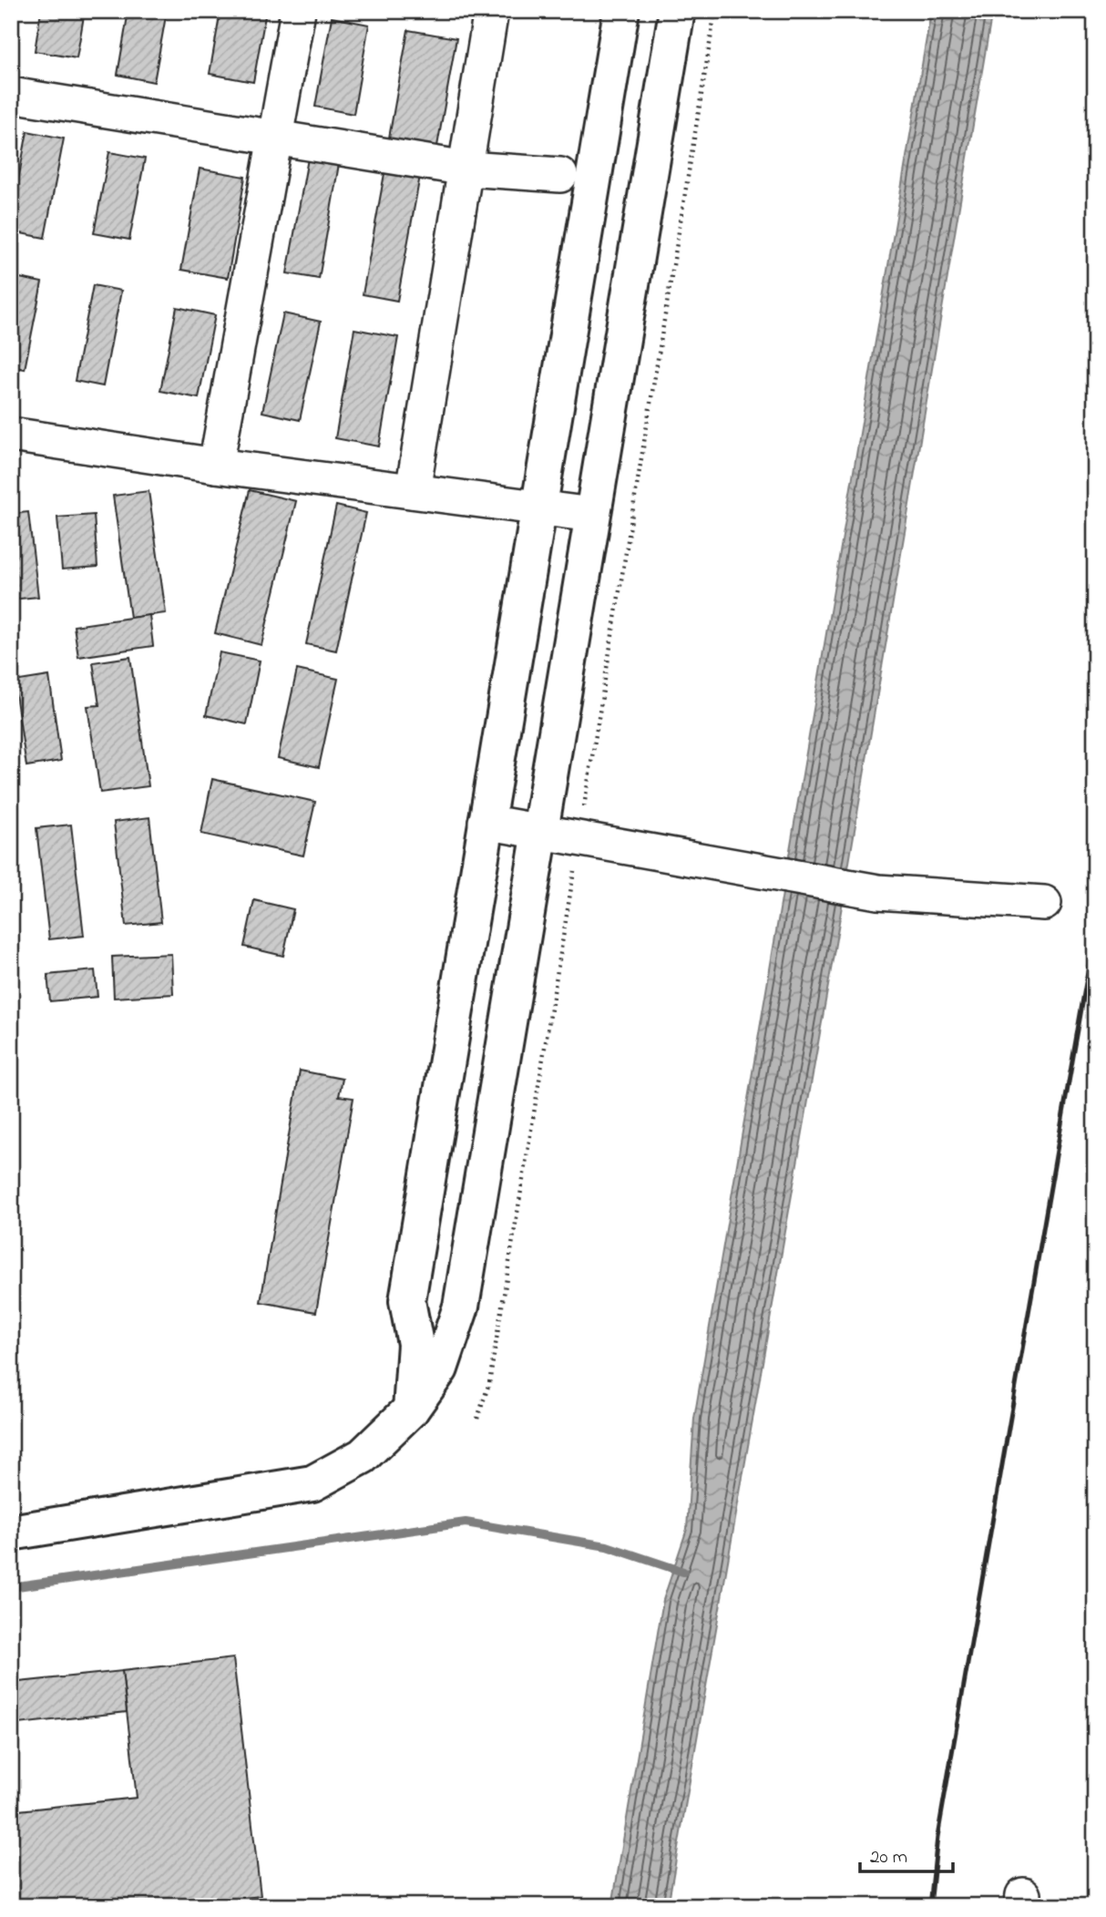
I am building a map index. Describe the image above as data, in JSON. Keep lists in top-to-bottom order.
{
  "scale_bar": "20 m"
}
